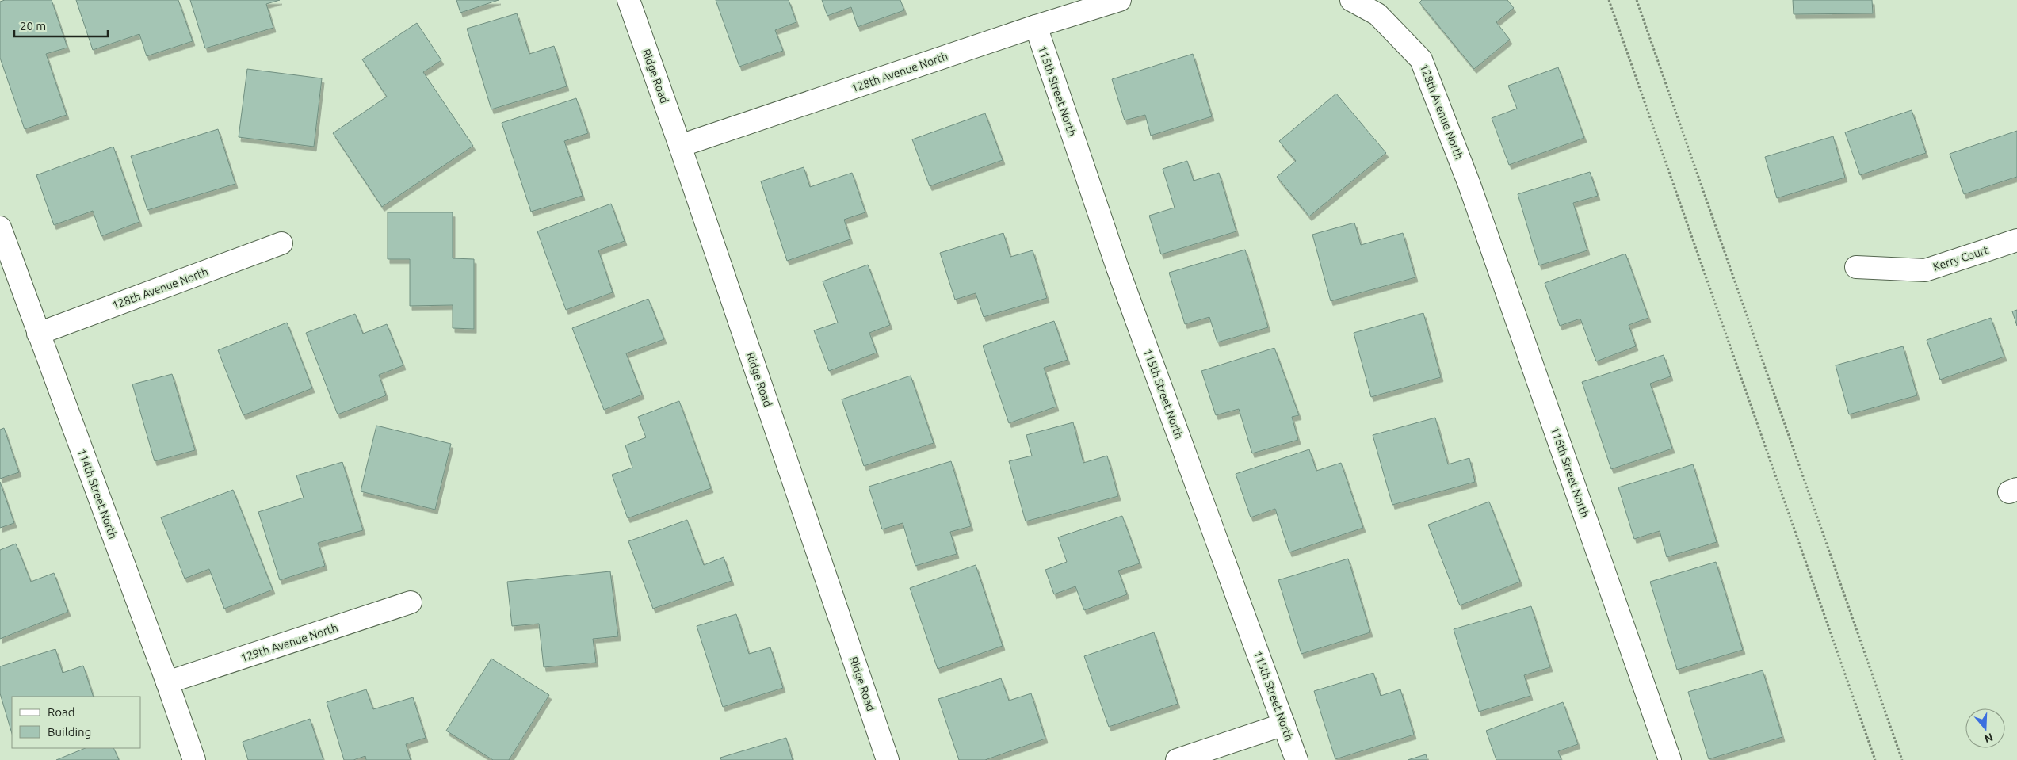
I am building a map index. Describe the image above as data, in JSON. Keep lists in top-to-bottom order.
{
  "streets": {
    "street": [
      "128th Avenue North",
      "Ridge Road",
      "115th Street North",
      "Kerry Court",
      "116th Street North",
      "114th Street North",
      "129th Avenue North"
    ]
  },
  "crossings": [
    ["128th Avenue North", "Ridge Road"],
    ["128th Avenue North", "115th Street North"],
    ["128th Avenue North", "116th Street North"],
    ["128th Avenue North", "114th Street North"],
    ["114th Street North", "129th Avenue North"]
  ],
  "legend": ["Road", "Building"],
  "scale_bar": "20 m",
  "north": "bottom"
}
